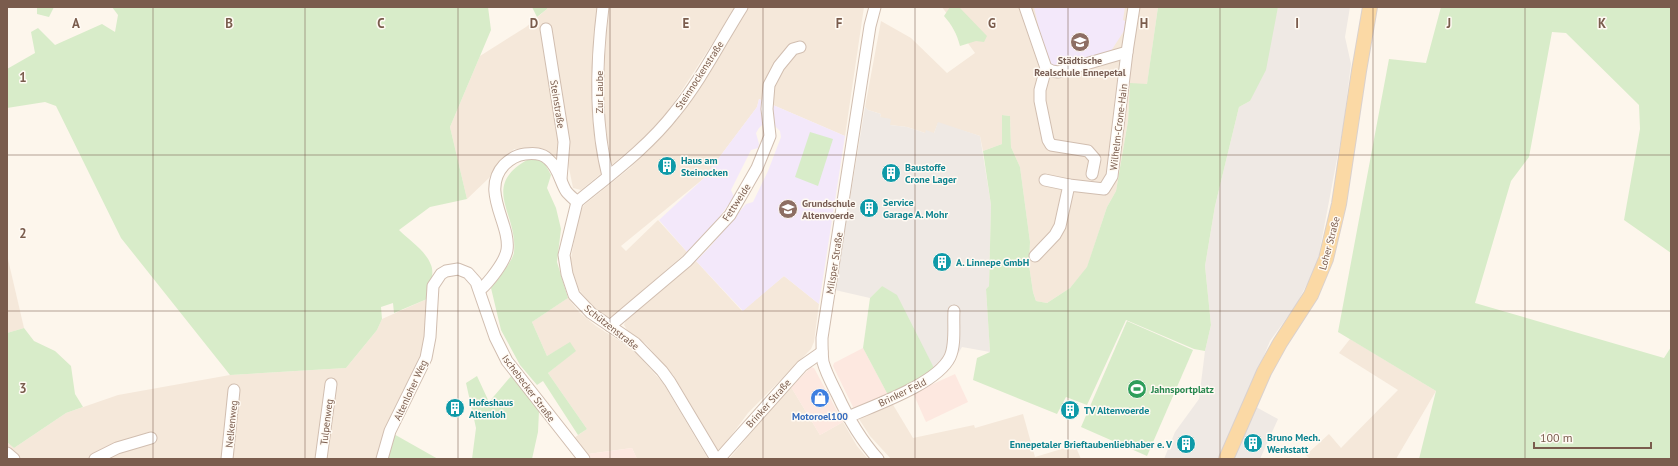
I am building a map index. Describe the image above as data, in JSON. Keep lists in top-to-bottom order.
{
  "streets": {
    "main road": ["Loher Straße"],
    "street": [
      "Steinnockenstraße",
      "Zur Laube",
      "Steinstraße",
      "Wilhelm-Crone-Hain",
      "Fettweide",
      "Milsper Straße",
      "Schützenstraße",
      "Ischebecker Straße",
      "Altenloher Weg",
      "Brinker Feld",
      "Brinker Straße",
      "Tulpenweg",
      "Nelkenweg"
    ]
  },
  "crossings": [
    ["Steinnockenstraße", "Zur Laube"],
    ["Steinnockenstraße", "Schützenstraße"],
    ["Fettweide", "Schützenstraße"],
    ["Milsper Straße", "Brinker Feld"],
    ["Milsper Straße", "Brinker Straße"],
    ["Ischebecker Straße", "Altenloher Weg"]
  ],
  "places": {
    "school or university": ["Städtische Realschule Ennepetal", "Grundschule Altenvoerde"],
    "building": [
      "Haus am Steinocken",
      "Baustoffe Crone Lager",
      "Service Garage A. Mohr",
      "A. Linnepe GmbH",
      "Hofeshaus Altenloh",
      "TV Altenvoerde",
      "Bruno Mech. Werkstatt",
      "Ennepetaler Brieftaubenliebhaber e. V"
    ],
    "sports": ["Jahnsportplatz"],
    "shop": ["Motoroel100"]
  },
  "scale_bar": "100 m",
  "grid": {
    "columns": [
      "A",
      "B",
      "C",
      "D",
      "E",
      "F",
      "G",
      "H",
      "I",
      "J",
      "K"
    ],
    "rows": ["1", "2", "3"]
  }
}
